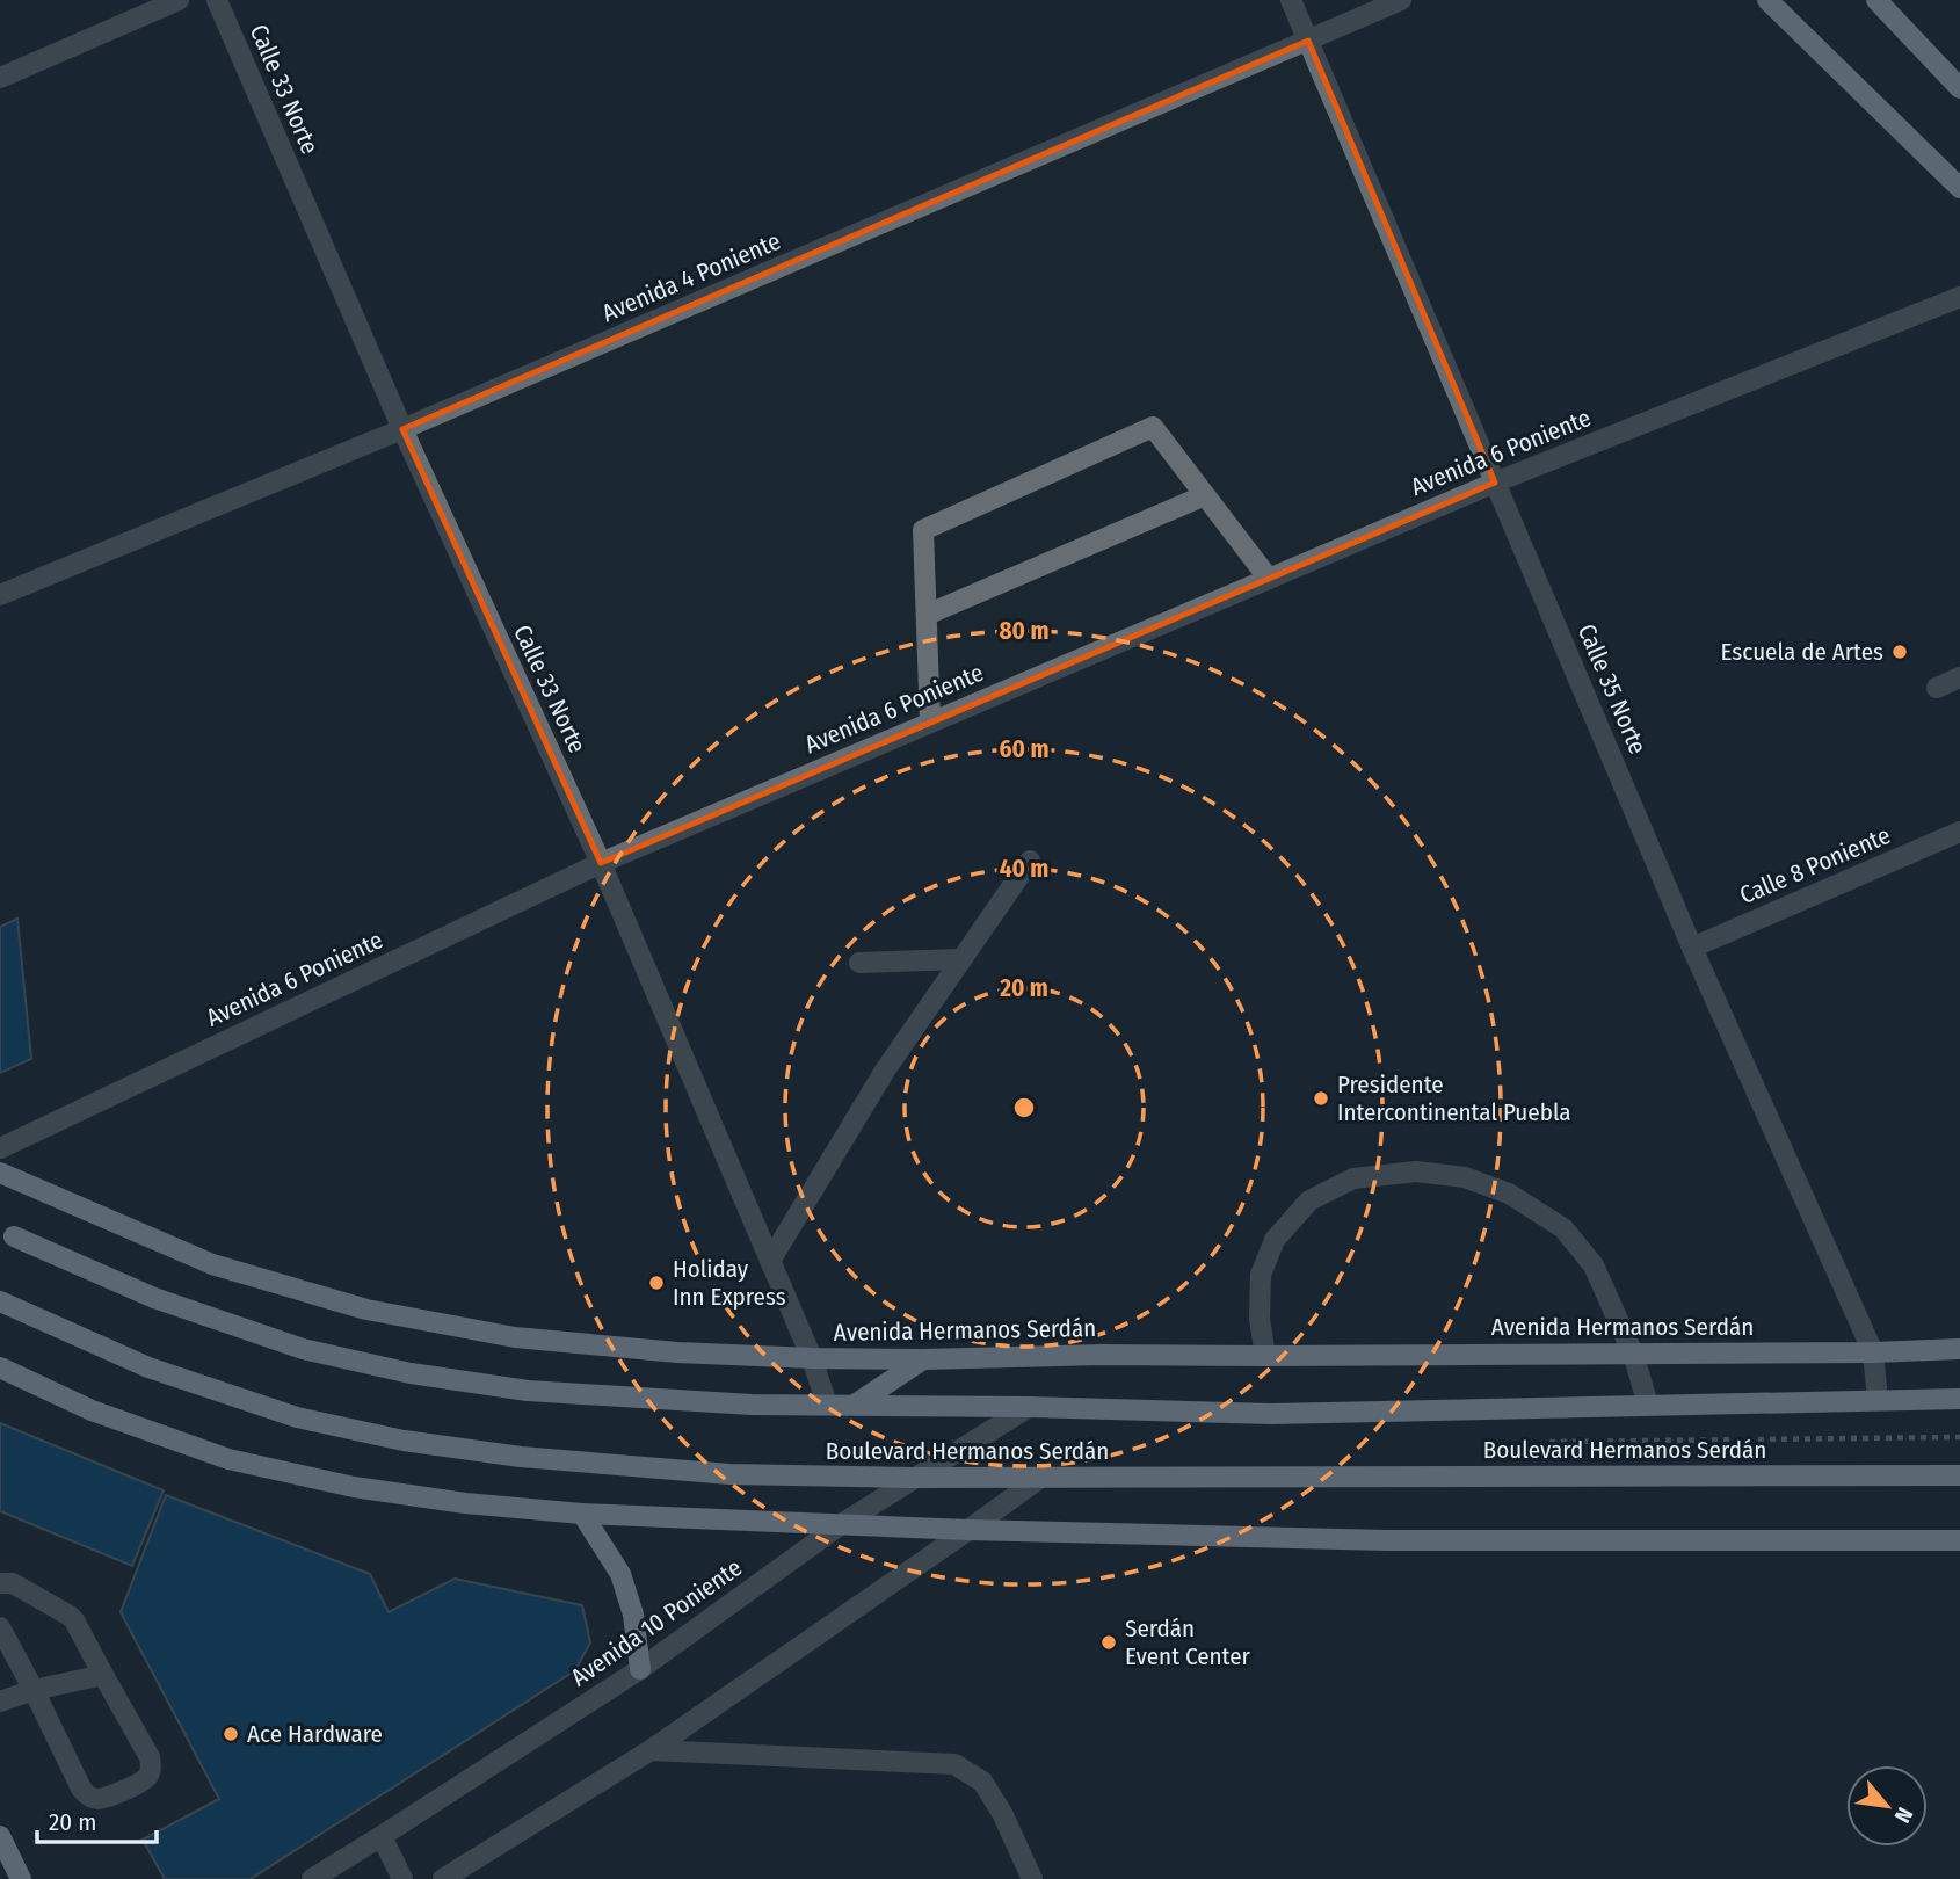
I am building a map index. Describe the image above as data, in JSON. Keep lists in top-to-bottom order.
{
  "streets": {
    "main road": ["Avenida Hermanos Serdán", "Boulevard Hermanos Serdán"],
    "street": [
      "Calle 33 Norte",
      "Avenida 4 Poniente",
      "Avenida 6 Poniente",
      "Calle 35 Norte",
      "Calle 8 Poniente",
      "Avenida 10 Poniente"
    ]
  },
  "crossings": [
    ["Calle 33 Norte", "Avenida 4 Poniente"],
    ["Calle 33 Norte", "Avenida 6 Poniente"],
    ["Calle 33 Norte", "Avenida Hermanos Serdán"],
    ["Calle 33 Norte", "Boulevard Hermanos Serdán"],
    ["Avenida 4 Poniente", "Calle 35 Norte"],
    ["Avenida 6 Poniente", "Calle 35 Norte"],
    ["Calle 35 Norte", "Calle 8 Poniente"],
    ["Calle 35 Norte", "Avenida Hermanos Serdán"],
    ["Calle 35 Norte", "Boulevard Hermanos Serdán"],
    ["Boulevard Hermanos Serdán", "Avenida 10 Poniente"]
  ],
  "places": [
    "Escuela de Artes",
    "Presidente Intercontinental Puebla",
    "Holiday Inn Express",
    "Serdán Event Center",
    "Ace Hardware"
  ],
  "scale_bar": "20 m",
  "north": "bottom right",
  "rings": [
    "80 m",
    "60 m",
    "40 m",
    "20 m"
  ]
}
